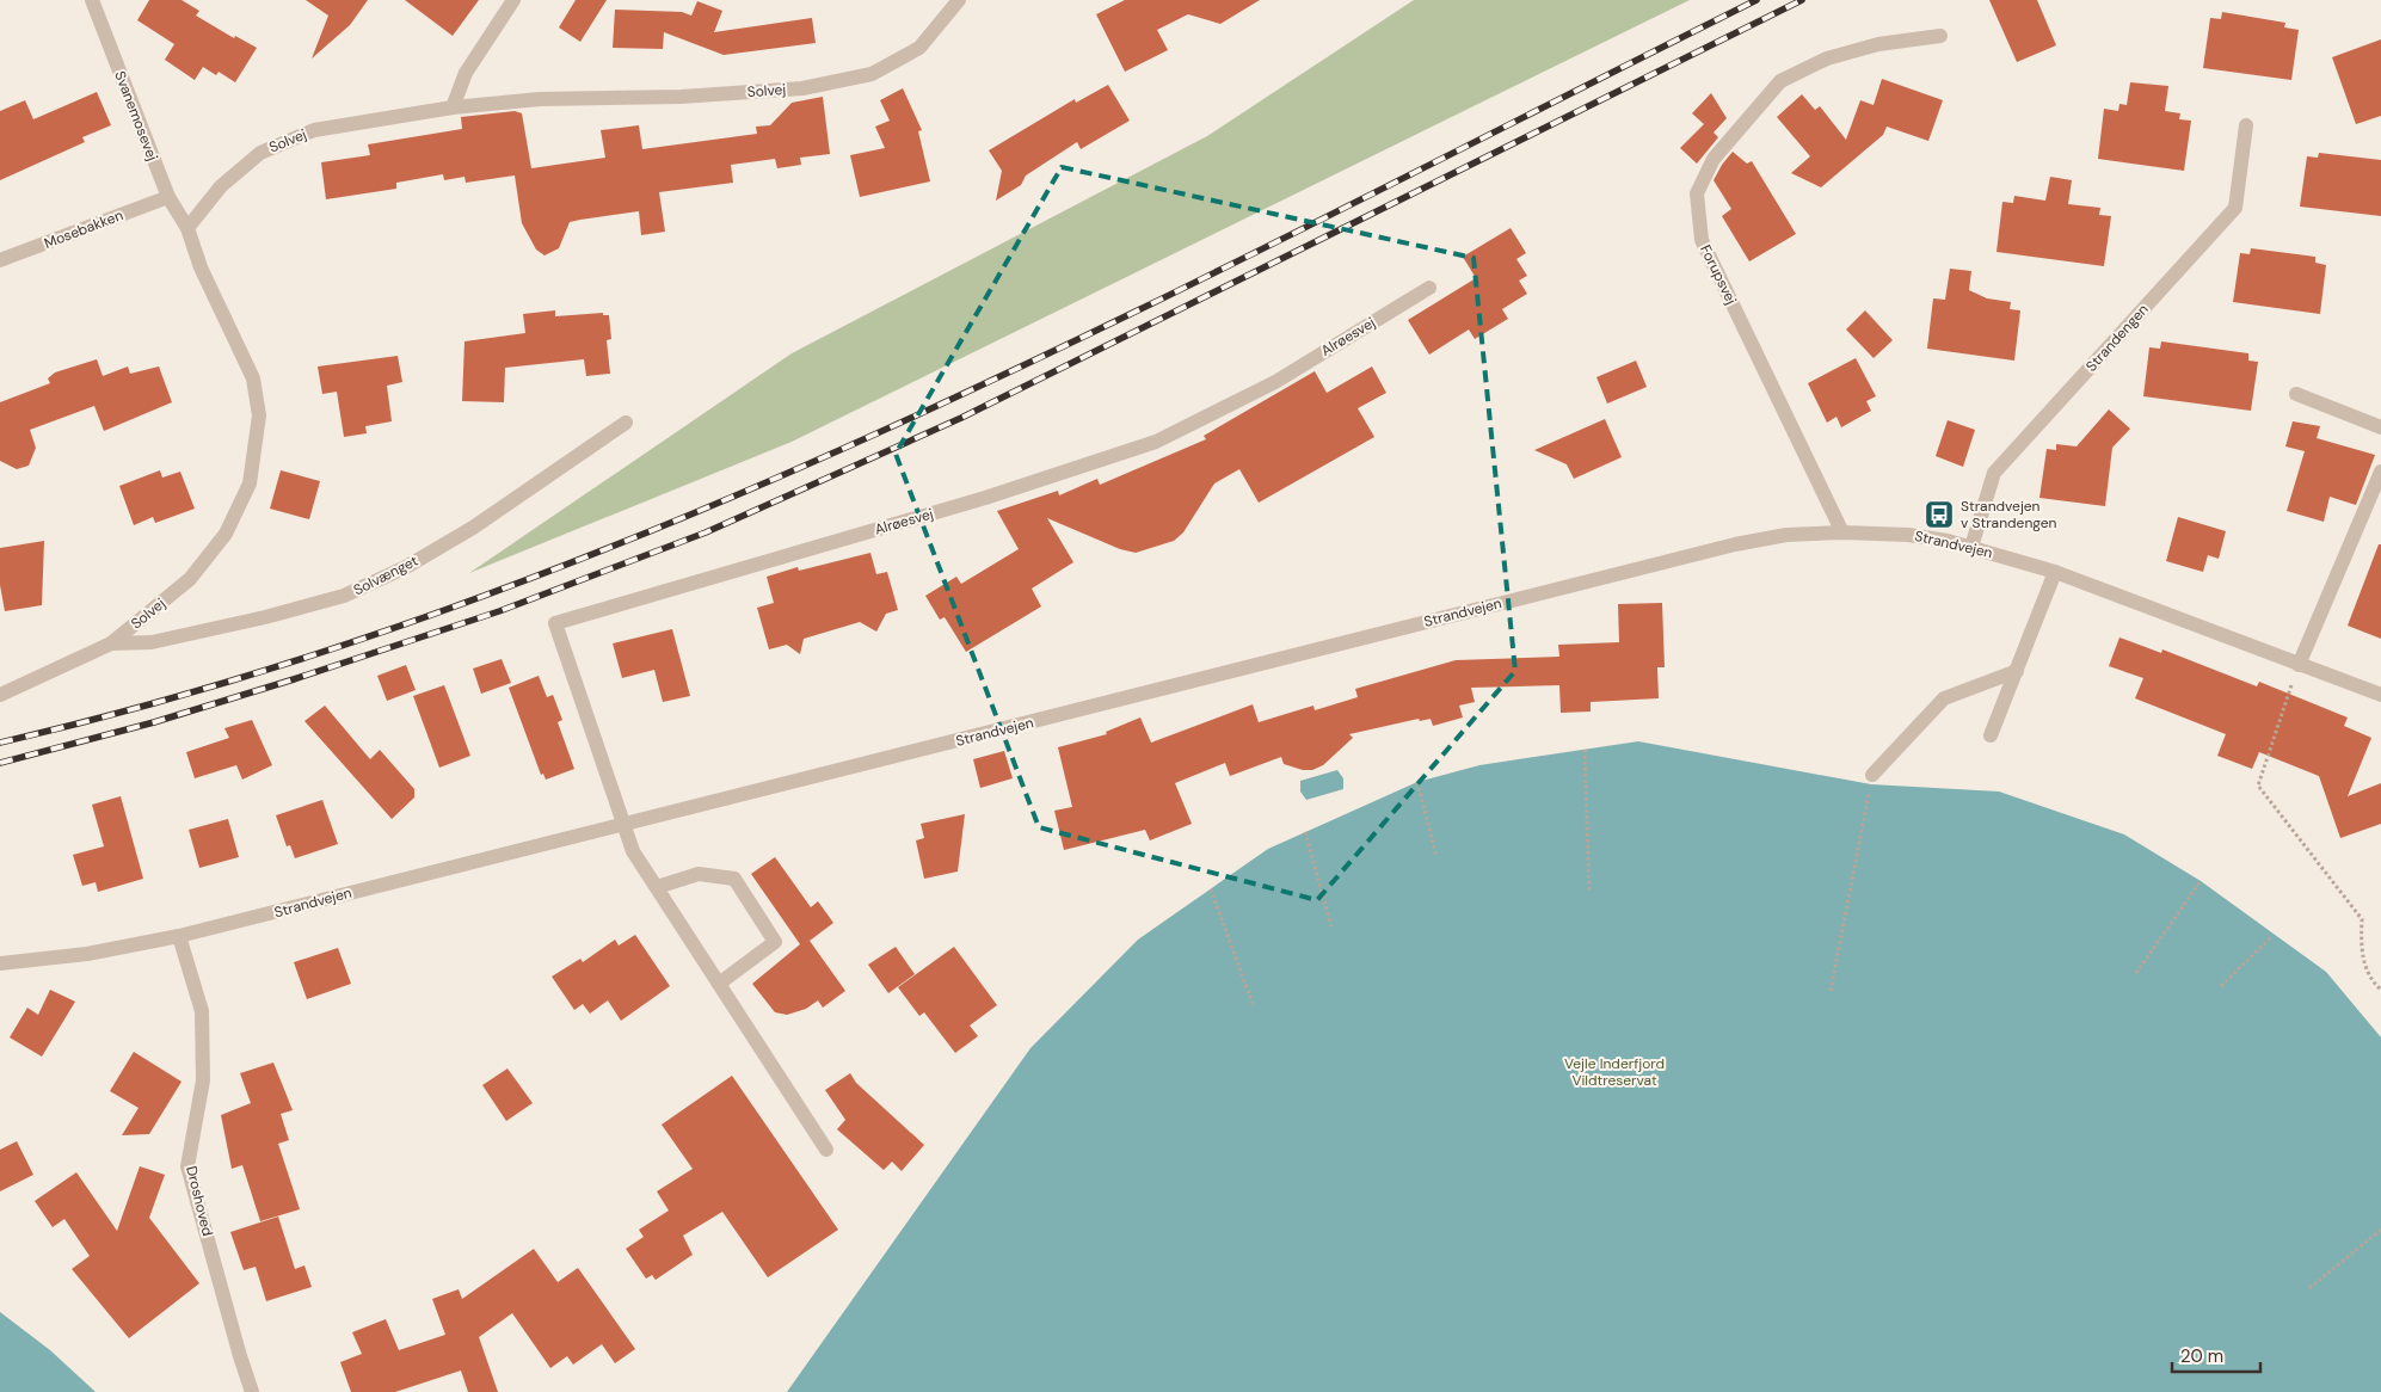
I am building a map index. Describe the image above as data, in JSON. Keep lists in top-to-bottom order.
{
  "streets": {
    "street": [
      "Solvej",
      "Svanemosevej",
      "Mosebakken",
      "Forupsvej",
      "Alrøesvej",
      "Strandengen",
      "Strandvejen",
      "Solvænget",
      "Droshoved"
    ]
  },
  "crossings": [
    ["Solvej", "Svanemosevej"],
    ["Solvej", "Solvænget"],
    ["Svanemosevej", "Mosebakken"],
    ["Forupsvej", "Strandvejen"],
    ["Alrøesvej", "Strandvejen"],
    ["Strandengen", "Strandvejen"],
    ["Strandvejen", "Droshoved"]
  ],
  "parks": ["Vejle Inderfjord Vildtreservat"],
  "places": {
    "bus stop": ["Strandvejen v Strandengen"]
  },
  "scale_bar": "20 m"
}
